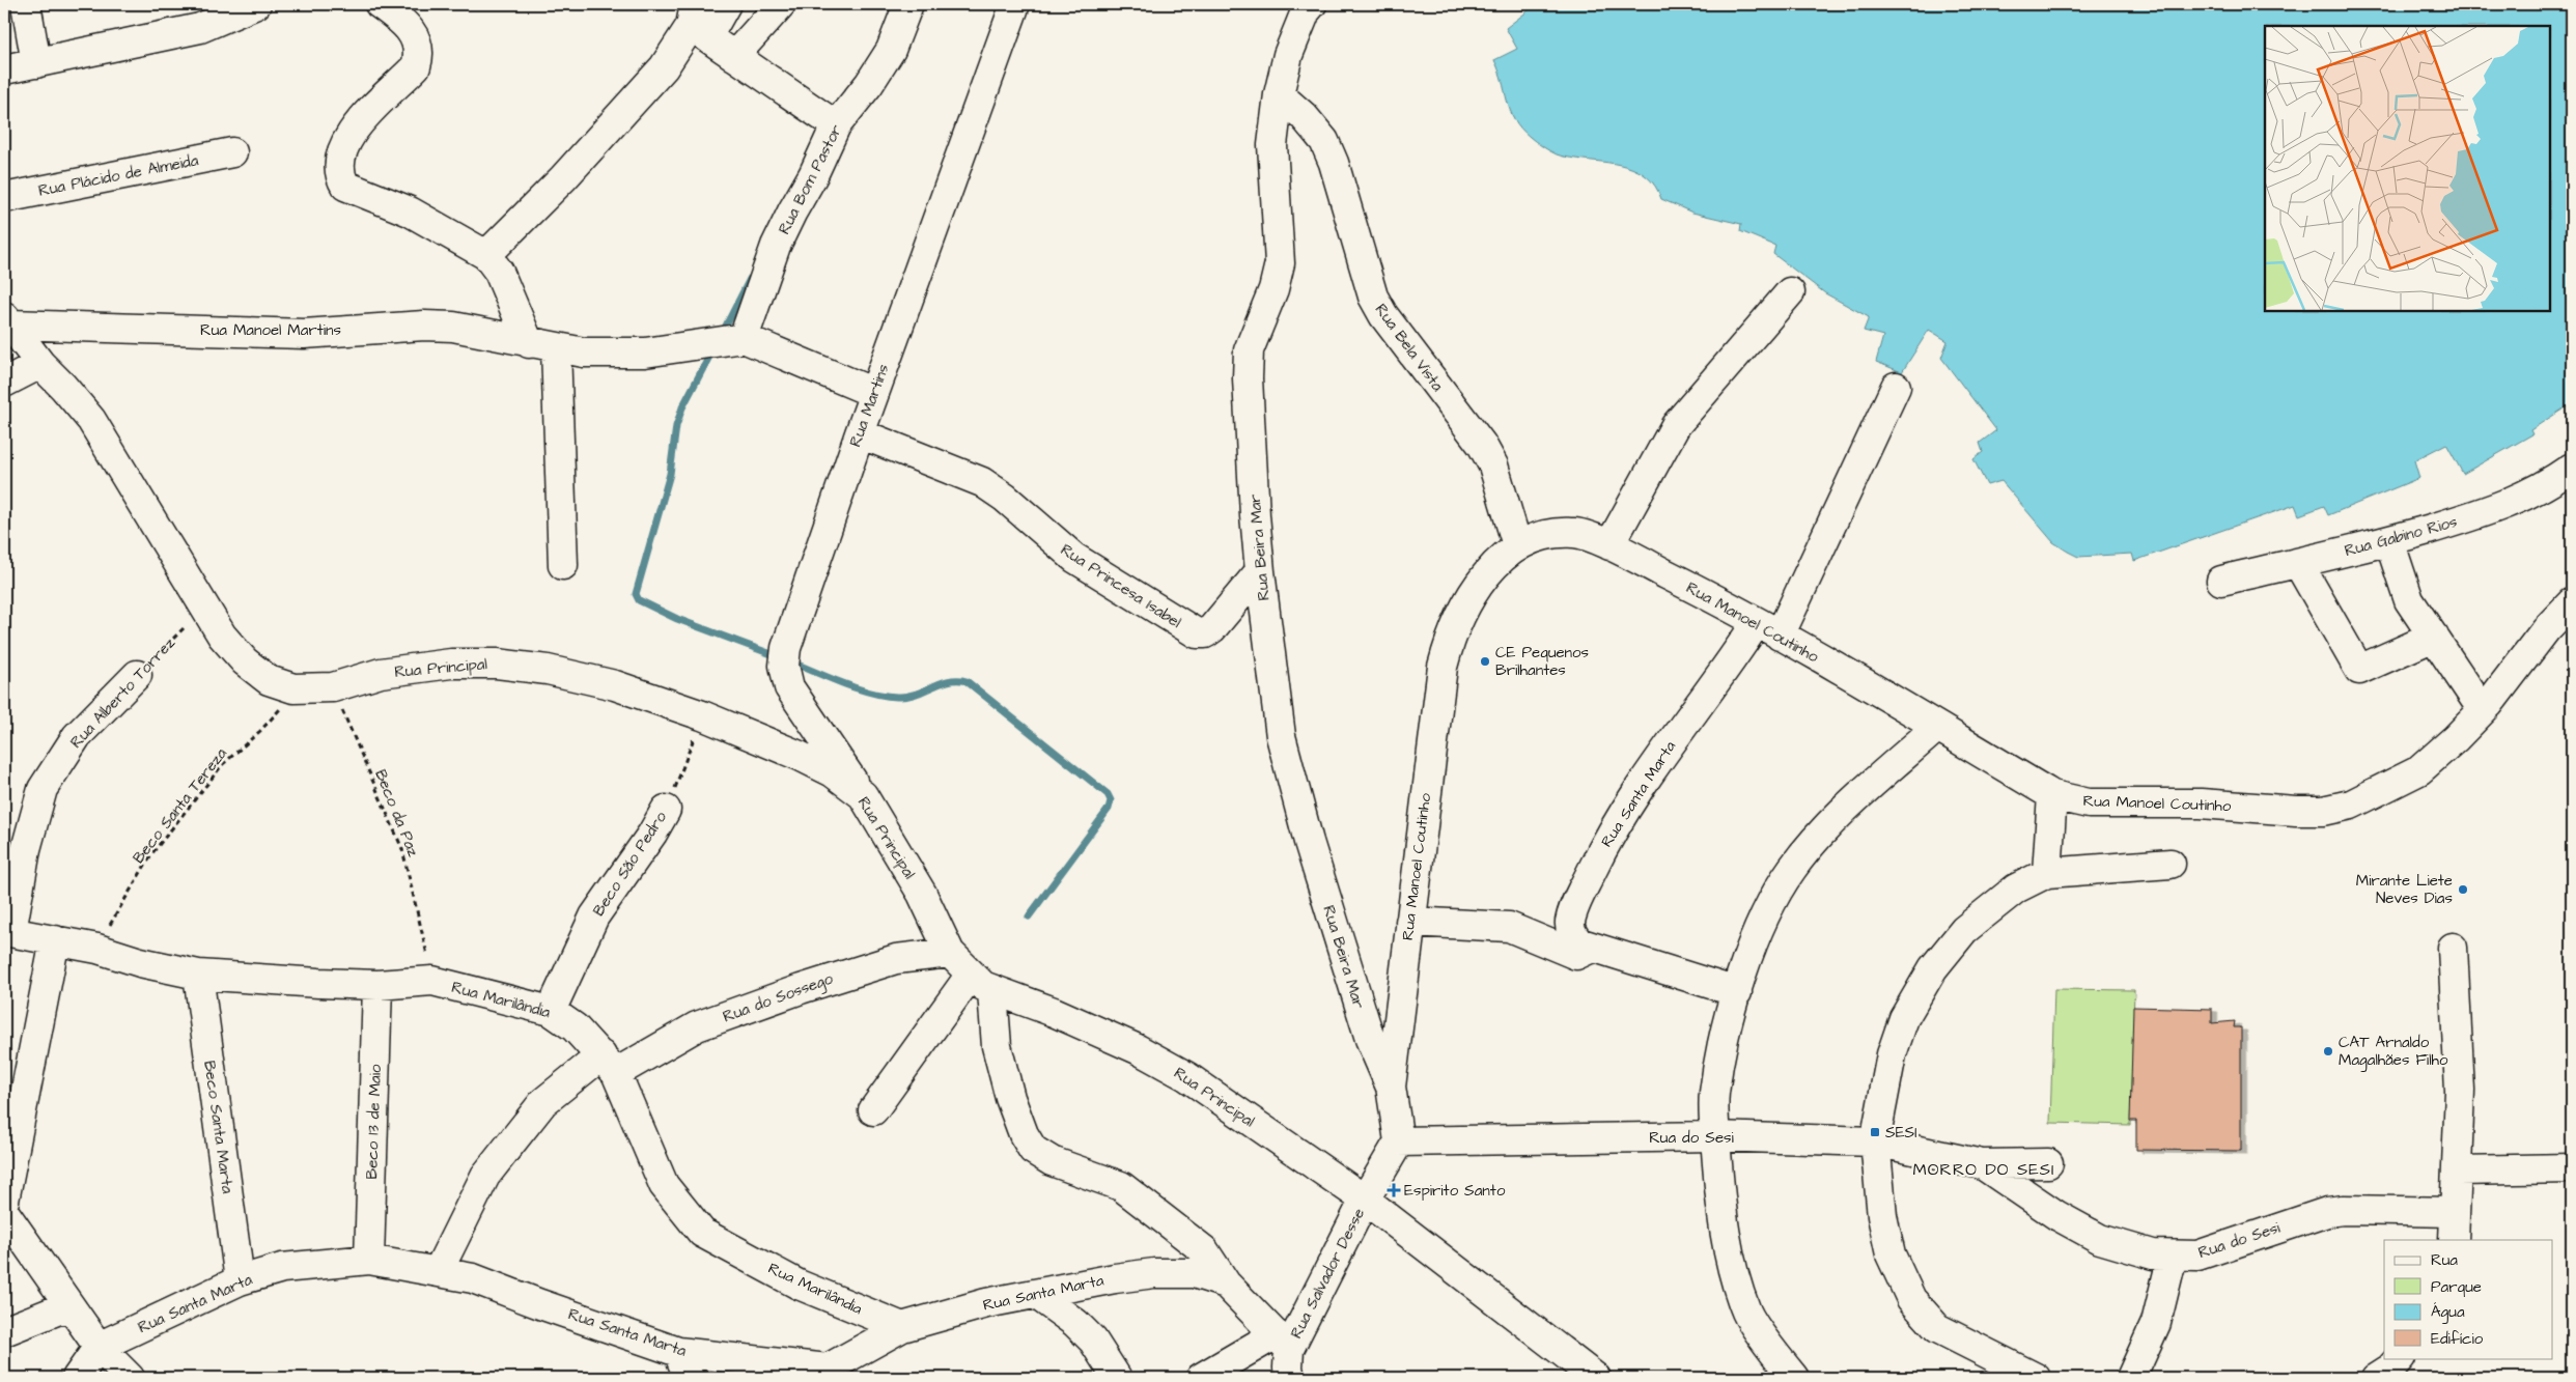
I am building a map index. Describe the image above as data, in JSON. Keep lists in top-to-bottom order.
{
  "streets": {
    "street": [
      "Rua Plácido de Almeida",
      "Rua Bom Pastor",
      "Rua Manoel Martins",
      "Rua Bela Vista",
      "Rua Martins",
      "Rua Gabino Rios",
      "Rua Beira Mar",
      "Rua Princesa Isabel",
      "Rua Manoel Coutinho",
      "Rua Principal",
      "Rua Alberto Torrez",
      "Rua Santa Marta",
      "Beco São Pedro",
      "Rua do Sossego",
      "Rua Marilândia",
      "Beco 13 de Maio",
      "Beco Santa Marta",
      "Rua do Sesi",
      "Rua Salvador Desse"
    ],
    "path": ["Beco Santa Tereza", "Beco da Paz"]
  },
  "crossings": [
    ["Rua Manoel Martins", "Rua Principal"],
    ["Rua Bela Vista", "Rua Beira Mar"],
    ["Rua Bela Vista", "Rua Manoel Coutinho"],
    ["Rua Martins", "Rua Princesa Isabel"],
    ["Rua Martins", "Rua Principal"],
    ["Rua Beira Mar", "Rua Princesa Isabel"],
    ["Rua Beira Mar", "Rua Manoel Coutinho"],
    ["Rua Manoel Coutinho", "Rua Santa Marta"],
    ["Rua Manoel Coutinho", "Rua do Sesi"],
    ["Rua Principal", "Rua Alberto Torrez"],
    ["Rua Principal", "Beco Santa Tereza"],
    ["Rua Principal", "Beco da Paz"],
    ["Rua Principal", "Beco São Pedro"],
    ["Rua Principal", "Rua do Sossego"],
    ["Rua Principal", "Rua Salvador Desse"],
    ["Rua Alberto Torrez", "Rua Marilândia"],
    ["Rua Santa Marta", "Rua do Sossego"],
    ["Rua Santa Marta", "Rua Marilândia"],
    ["Rua Santa Marta", "Beco 13 de Maio"],
    ["Rua Santa Marta", "Beco Santa Marta"],
    ["Rua Santa Marta", "Rua Salvador Desse"],
    ["Beco Santa Tereza", "Rua Marilândia"],
    ["Beco da Paz", "Rua Marilândia"],
    ["Beco São Pedro", "Rua Marilândia"],
    ["Rua do Sossego", "Rua Marilândia"],
    ["Rua Marilândia", "Beco 13 de Maio"],
    ["Rua Marilândia", "Beco Santa Marta"]
  ],
  "districts": ["MORRO DO SESI"],
  "places": {
    "other": ["CE Pequenos Brilhantes", "Mirante Liete Neves Dias", "CAT Arnaldo Magalhães Filho"],
    "transit": ["SESI"],
    "health": ["Espirito Santo"]
  },
  "legend": [
    "Rua",
    "Parque",
    "Água",
    "Edifício"
  ]
}
